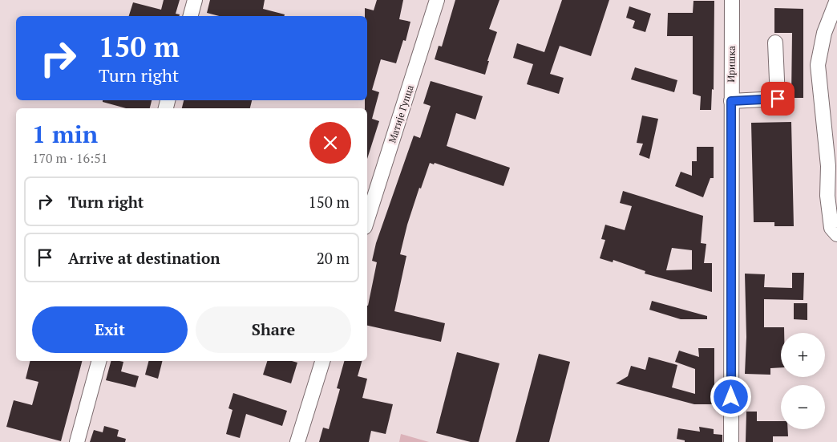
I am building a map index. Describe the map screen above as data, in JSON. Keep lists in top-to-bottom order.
{
  "streets": {
    "street": ["Иришка", "Матије Гупца"]
  },
  "page": {
    "turn": ["150 m", "Turn right"],
    "heading": ["1 min", "170 m · 16:51"],
    "list": [
      {
        "name": "Turn right",
        "value": "150 m"
      },
      {
        "name": "Arrive at destination",
        "value": "20 m"
      }
    ],
    "buttons": ["Exit", "Share"],
    "map_buttons": ["+", "−"]
  }
}
